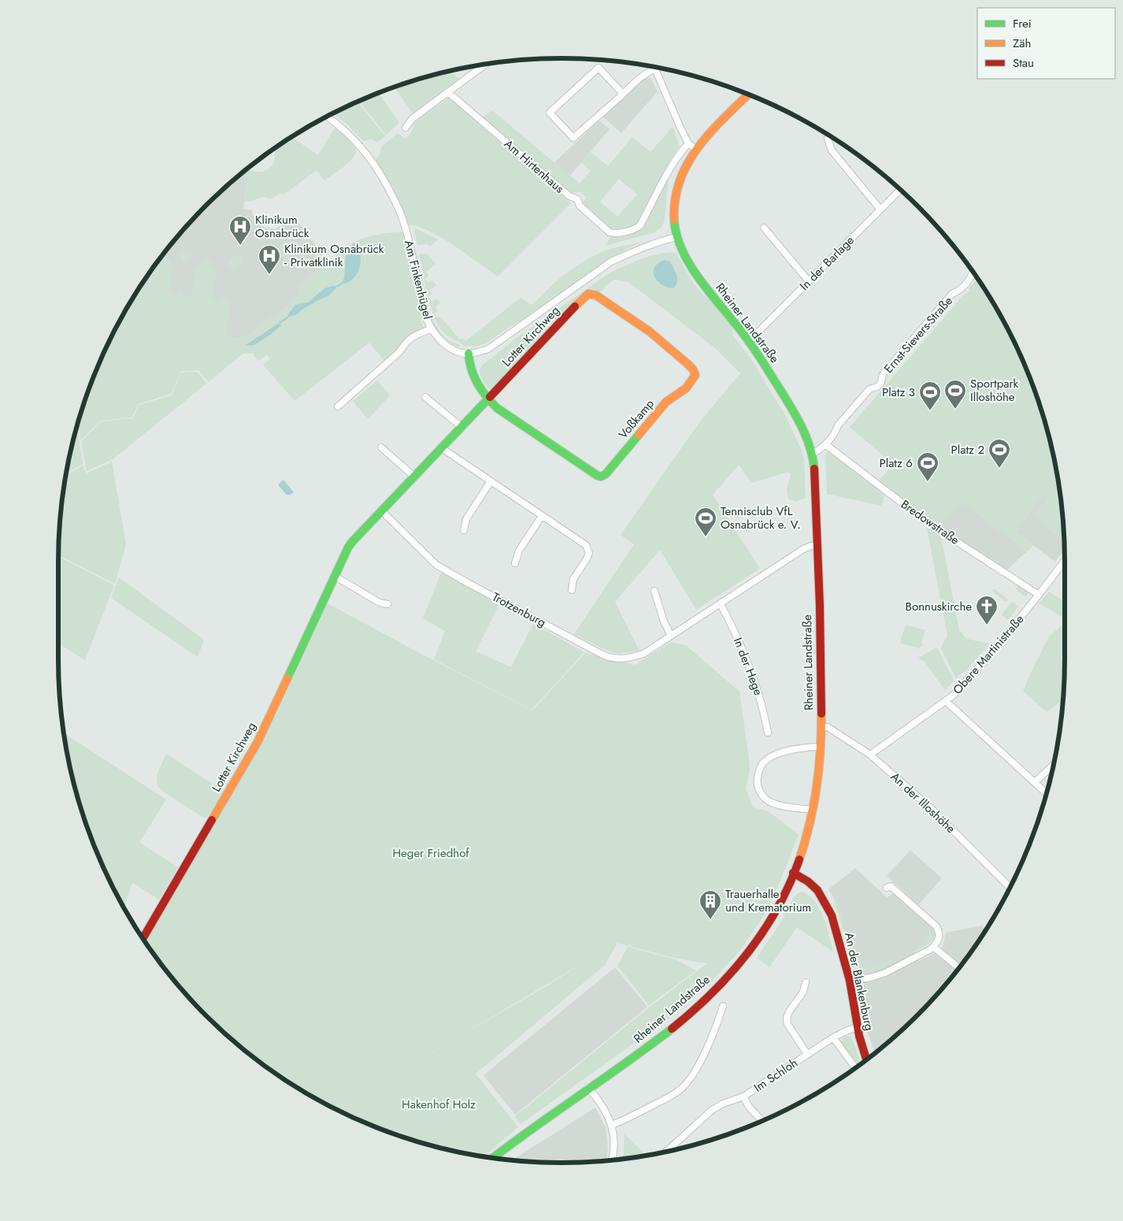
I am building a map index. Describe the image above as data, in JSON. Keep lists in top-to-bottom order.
{
  "streets": {
    "street": [
      "Am Hirtenhaus",
      "In der Barlage",
      "Am Finkenhügel",
      "Rheiner Landstraße",
      "Ernst-Sievers-Straße",
      "Lotter Kirchweg",
      "Voßkamp",
      "Bredowstraße",
      "Trotzenburg",
      "Obere Martinistraße",
      "In der Hege",
      "An der Illoshöhe",
      "An der Blankenburg",
      "Im Schloh"
    ]
  },
  "crossings": [
    ["In der Barlage", "Rheiner Landstraße"],
    ["Rheiner Landstraße", "Ernst-Sievers-Straße"],
    ["Rheiner Landstraße", "Trotzenburg"],
    ["Rheiner Landstraße", "An der Illoshöhe"],
    ["Rheiner Landstraße", "An der Blankenburg"],
    ["Ernst-Sievers-Straße", "Bredowstraße"],
    ["Lotter Kirchweg", "Voßkamp"],
    ["Lotter Kirchweg", "Trotzenburg"],
    ["Bredowstraße", "Obere Martinistraße"],
    ["Trotzenburg", "In der Hege"],
    ["Obere Martinistraße", "An der Illoshöhe"],
    ["An der Blankenburg", "Im Schloh"]
  ],
  "parks": ["Heger Friedhof", "Hakenhof Holz"],
  "places": {
    "hospital": ["Klinikum Osnabrück", "Klinikum Osnabrück - Privatklinik"],
    "sports": [
      "Sportpark Illoshöhe",
      "Platz 3",
      "Platz 2",
      "Platz 6",
      "Tennisclub VfL Osnabrück e. V."
    ],
    "church": ["Bonnuskirche"],
    "building": ["Trauerhalle und Krematorium"]
  },
  "legend": ["Frei", "Zäh", "Stau"]
}
